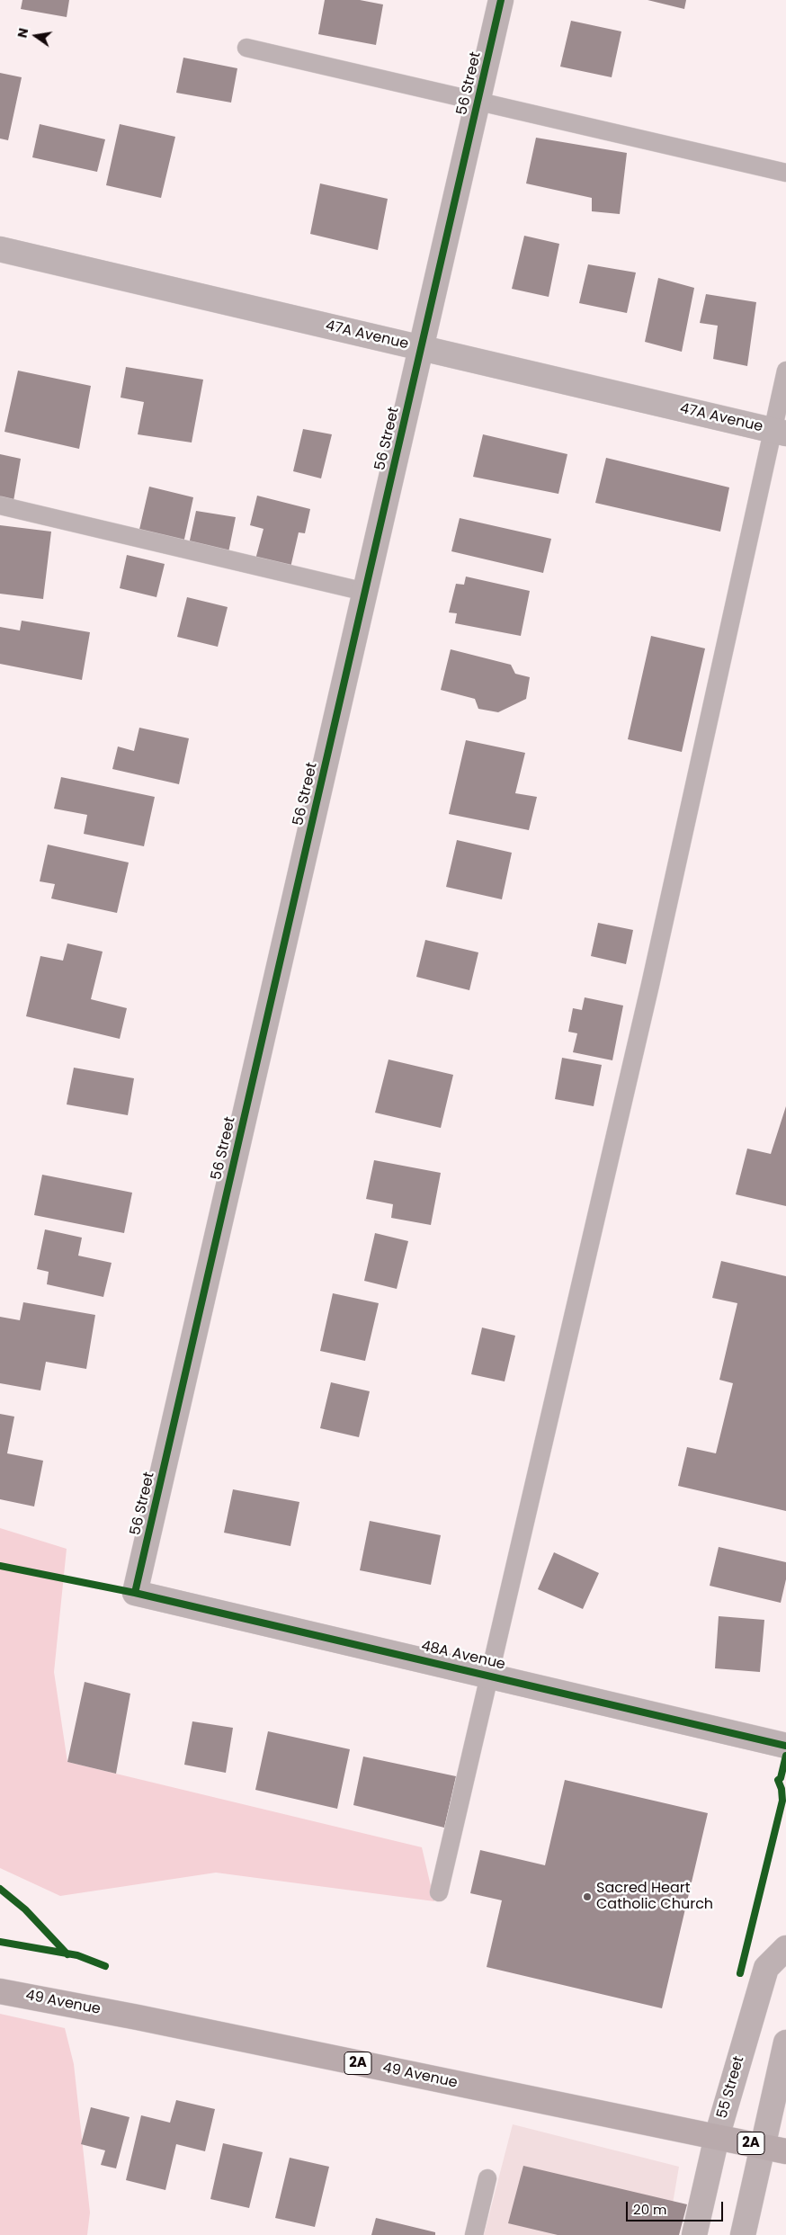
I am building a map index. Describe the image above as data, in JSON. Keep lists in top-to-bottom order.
{
  "streets": {
    "main road": ["49 Avenue", "2A"],
    "street": [
      "56 Street",
      "47A Avenue",
      "48A Avenue",
      "55 Street"
    ]
  },
  "crossings": [
    ["56 Street", "47A Avenue"],
    ["56 Street", "48A Avenue"],
    ["49 Avenue", "55 Street"]
  ],
  "places": ["Sacred Heart Catholic Church"],
  "scale_bar": "20 m",
  "north": "left"
}
